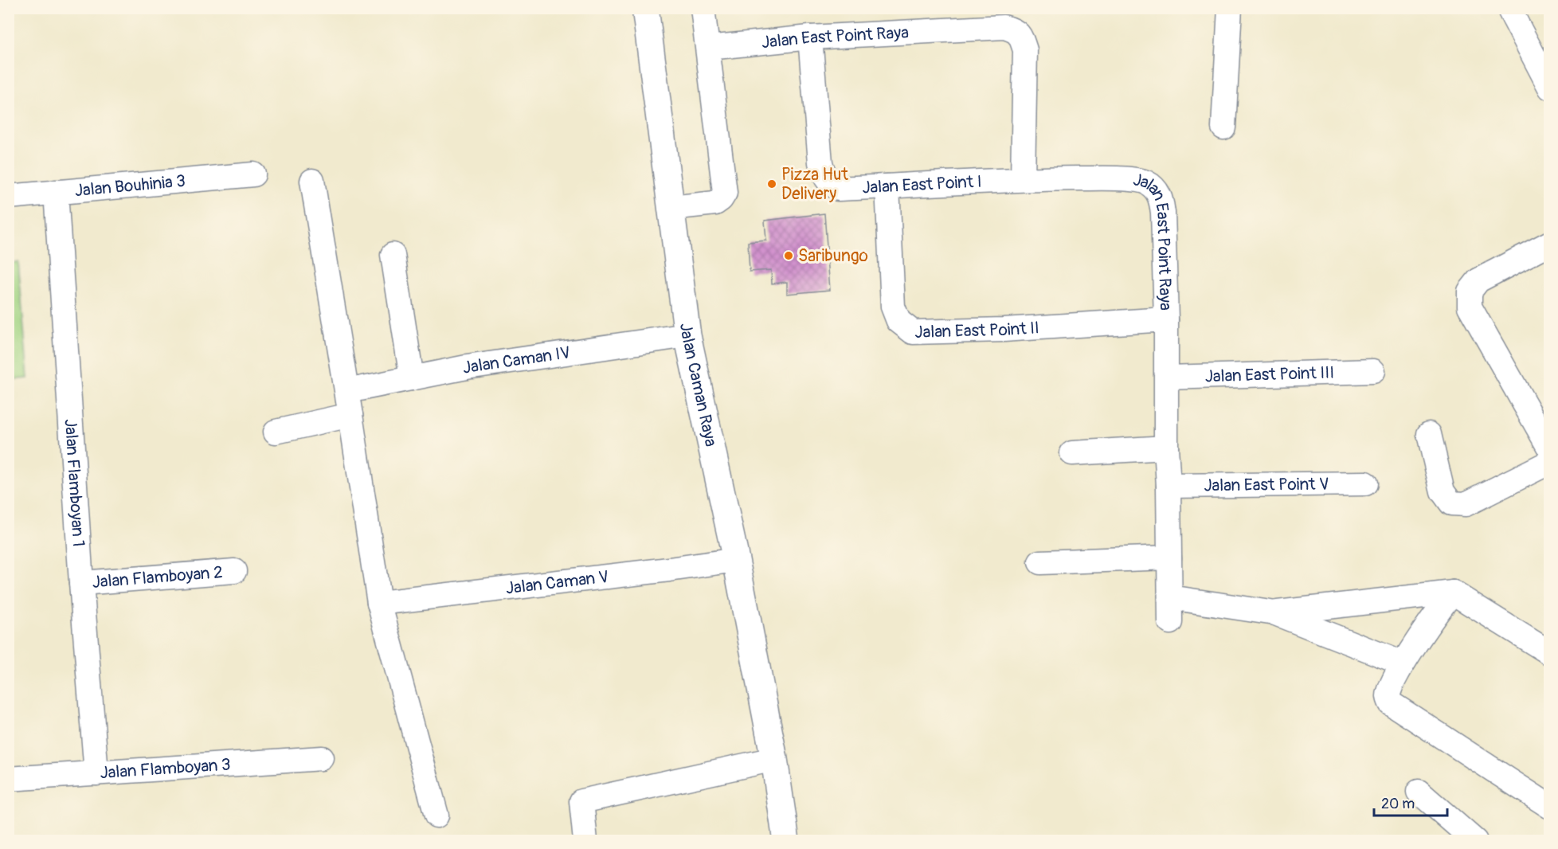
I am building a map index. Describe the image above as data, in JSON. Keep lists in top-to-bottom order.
{
  "streets": {
    "main road": ["Jalan Caman Raya"],
    "street": [
      "Jalan East Point Raya",
      "Jalan East Point I",
      "Jalan Bouhinia 3",
      "Jalan East Point II",
      "Jalan Caman IV",
      "Jalan East Point III",
      "Jalan Flamboyan 1",
      "Jalan East Point V",
      "Jalan Flamboyan 2",
      "Jalan Caman V",
      "Jalan Flamboyan 3"
    ]
  },
  "crossings": [
    ["Jalan East Point Raya", "Jalan East Point I"],
    ["Jalan East Point Raya", "Jalan East Point II"],
    ["Jalan East Point Raya", "Jalan East Point III"],
    ["Jalan East Point Raya", "Jalan East Point V"],
    ["Jalan East Point I", "Jalan East Point II"],
    ["Jalan Bouhinia 3", "Jalan Flamboyan 1"],
    ["Jalan Caman IV", "Jalan Caman Raya"],
    ["Jalan Caman Raya", "Jalan Caman V"],
    ["Jalan Flamboyan 1", "Jalan Flamboyan 2"],
    ["Jalan Flamboyan 1", "Jalan Flamboyan 3"]
  ],
  "places": ["Pizza Hut Delivery", "Saribungo"],
  "scale_bar": "20 m"
}
